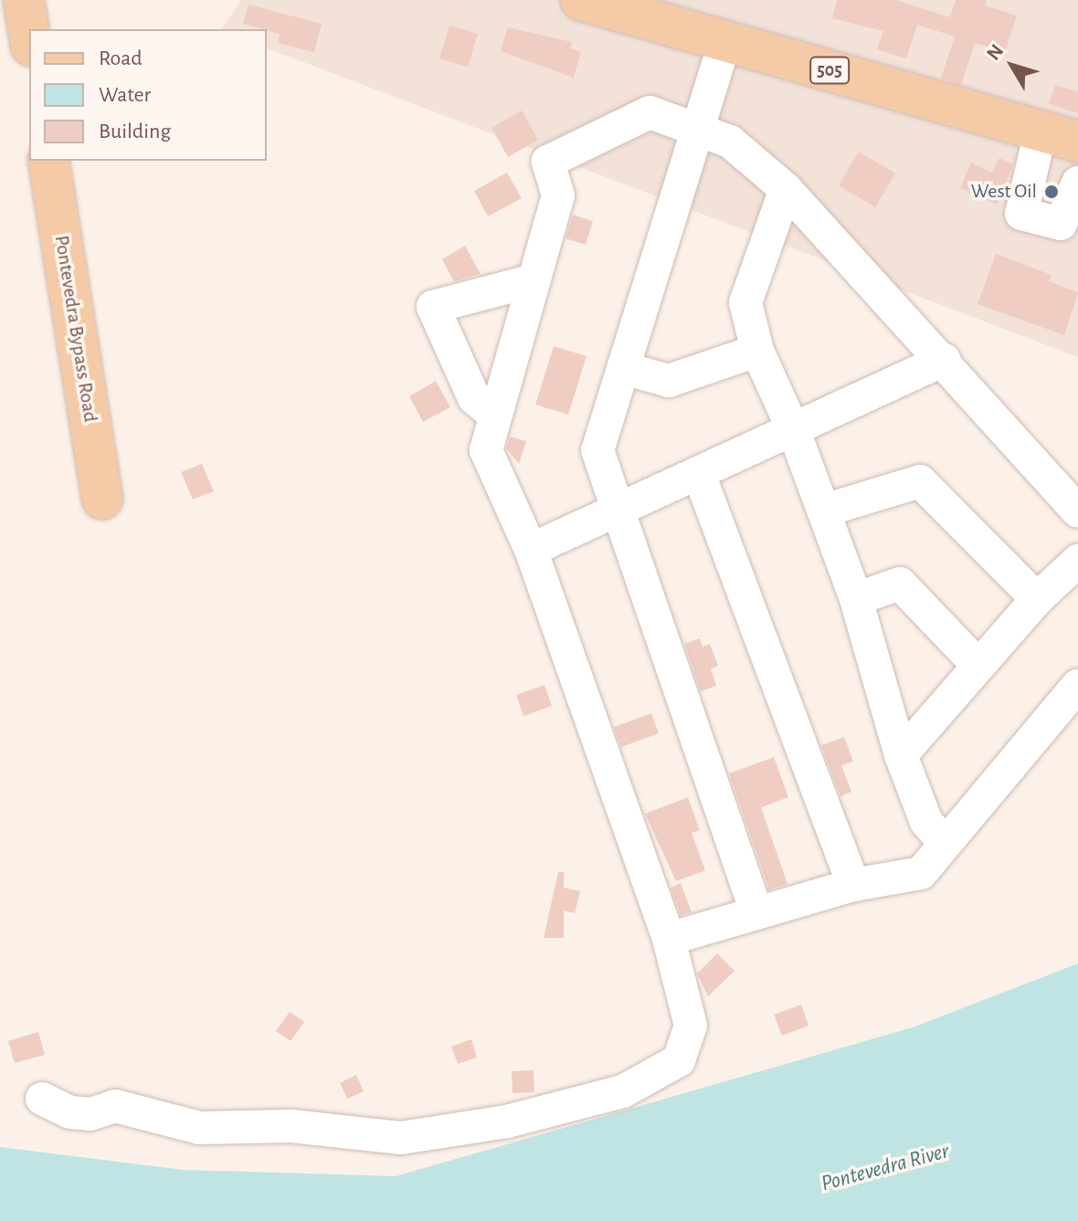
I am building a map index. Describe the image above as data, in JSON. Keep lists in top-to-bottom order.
{
  "streets": {
    "main road": ["505", "Pontevedra Bypass Road"]
  },
  "water": ["Pontevedra River"],
  "places": ["West Oil"],
  "legend": ["Road", "Water", "Building"],
  "north": "top left"
}
